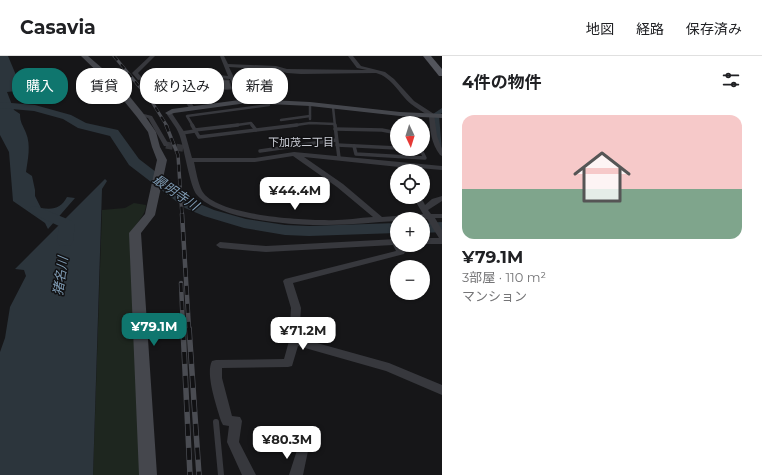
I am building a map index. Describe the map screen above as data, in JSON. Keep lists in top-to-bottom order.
{
  "districts": ["下加茂二丁目"],
  "water": ["最明寺川", "猪名川"],
  "north": "bottom",
  "page": {
    "header": "Casavia",
    "nav": ["地図", "経路", "保存済み"],
    "heading": "4件の物件",
    "chip": [
      "購入",
      "賃貸",
      "絞り込み",
      "新着"
    ],
    "list": [
      {
        "name": "¥79.1M",
        "note": "3部屋 · 110 m² · マンション"
      }
    ],
    "map_buttons": ["+", "−"],
    "price": [
      "¥44.4M",
      "¥79.1M",
      "¥71.2M",
      "¥80.3M"
    ]
  }
}
